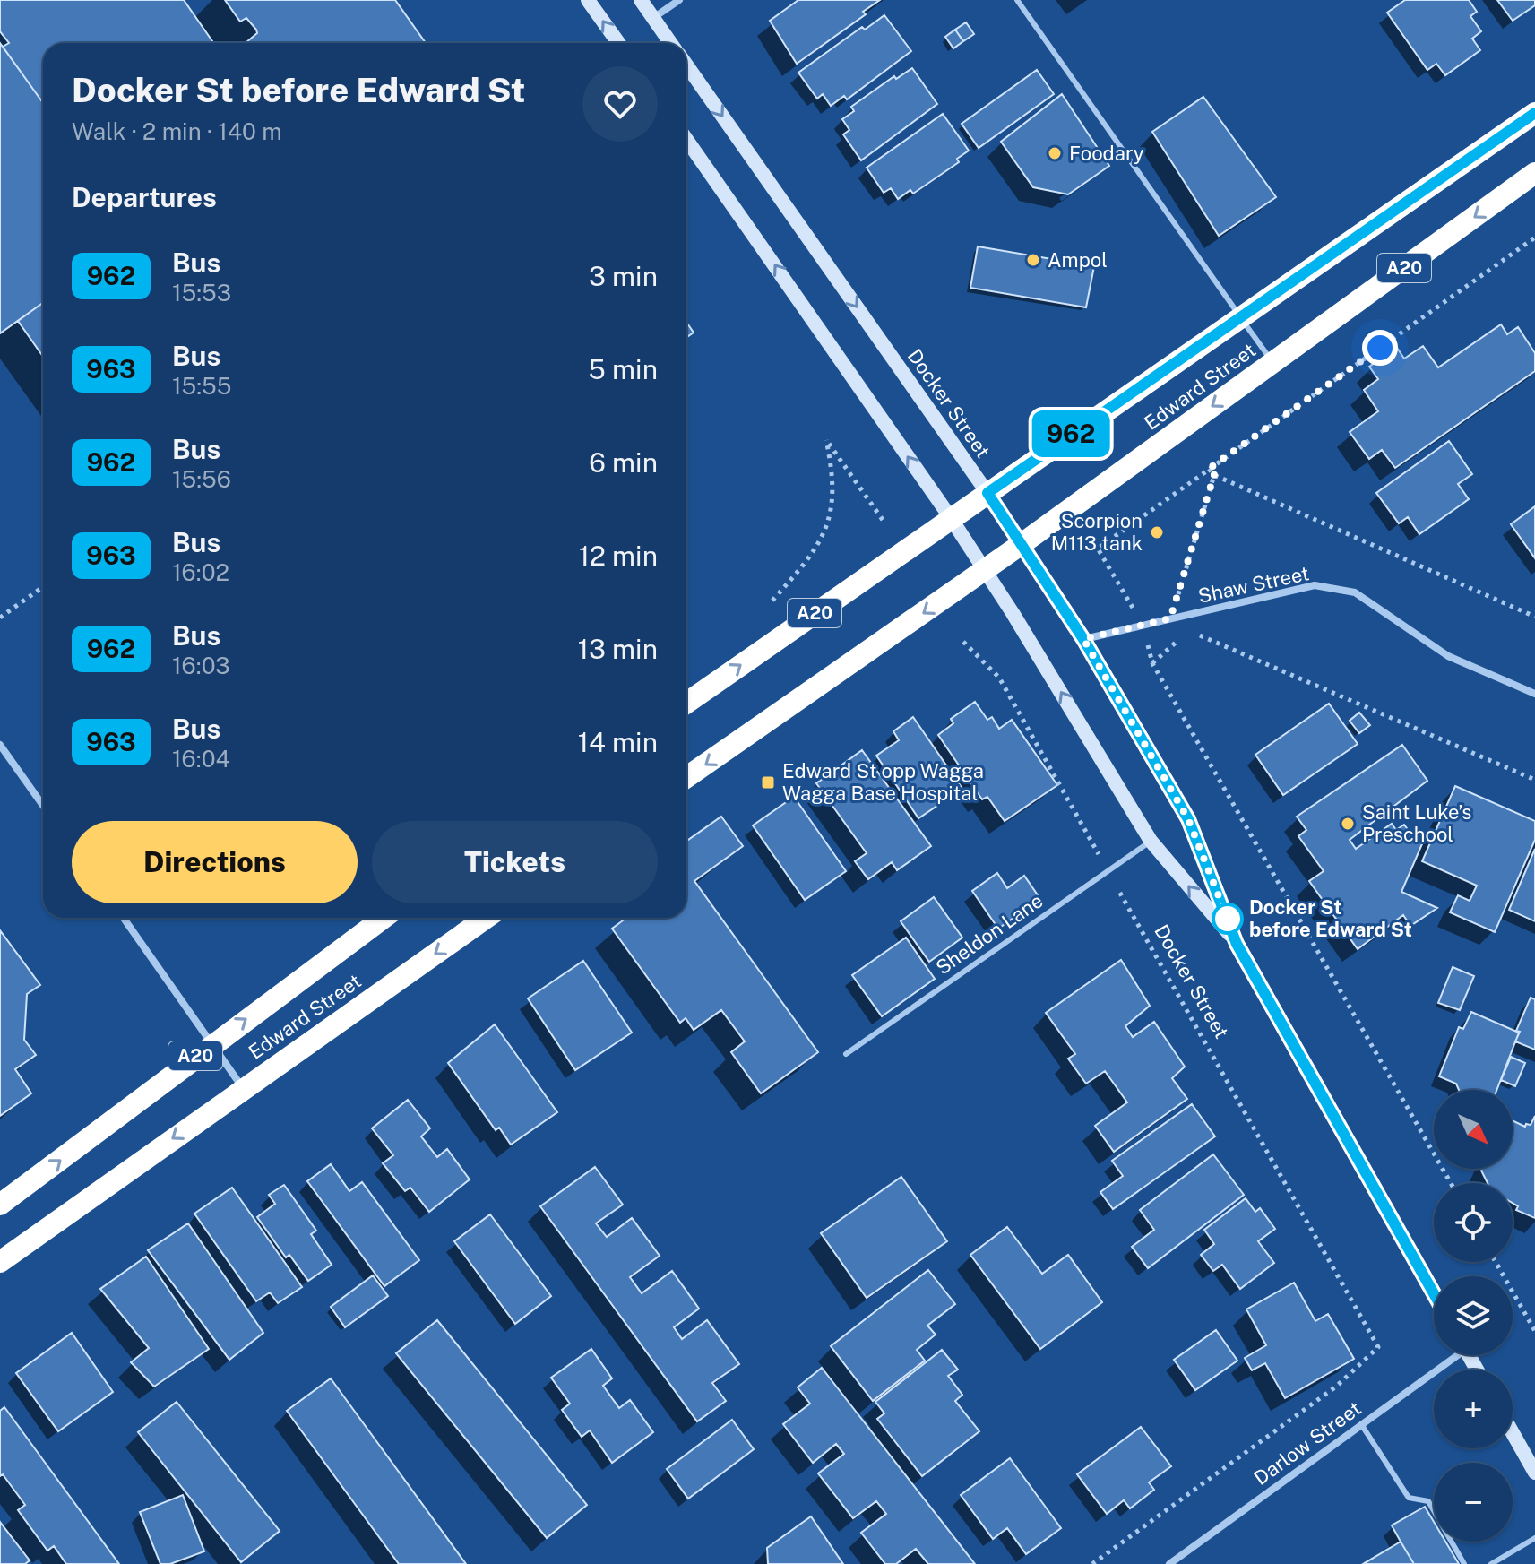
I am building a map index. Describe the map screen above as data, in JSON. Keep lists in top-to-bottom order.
{
  "streets": {
    "highway": ["A20", "Edward Street"],
    "main road": ["Docker Street"],
    "street": ["Shaw Street", "Darlow Street"],
    "lane": ["Sheldon Lane"]
  },
  "crossings": [
    ["Edward Street", "Docker Street"],
    ["Docker Street", "Shaw Street"],
    ["Docker Street", "Sheldon Lane"],
    ["Docker Street", "Darlow Street"]
  ],
  "places": {
    "other": [
      "Foodary",
      "Ampol",
      "Scorpion M113 tank",
      "Saint Luke’s Preschool",
      "Docker St before Edward St"
    ],
    "transit": ["Edward St opp Wagga Wagga Base Hospital"]
  },
  "lines": ["bus line 962"],
  "north": "bottom right",
  "page": {
    "on_map": "962",
    "heading": [
      ["Docker St before Edward St", "Walk · 2 min · 140 m"],
      "Departures"
    ],
    "list": [
      {
        "mark": "962",
        "name": "Bus",
        "note": "15:53",
        "value": "3 min"
      },
      {
        "mark": "963",
        "name": "Bus",
        "note": "15:55",
        "value": "5 min"
      },
      {
        "mark": "962",
        "name": "Bus",
        "note": "15:56",
        "value": "6 min"
      },
      {
        "mark": "963",
        "name": "Bus",
        "note": "16:02",
        "value": "12 min"
      },
      {
        "mark": "962",
        "name": "Bus",
        "note": "16:03",
        "value": "13 min"
      },
      {
        "mark": "963",
        "name": "Bus",
        "note": "16:04",
        "value": "14 min"
      }
    ],
    "buttons": ["Directions", "Tickets"],
    "map_buttons": ["+", "−"]
  }
}
